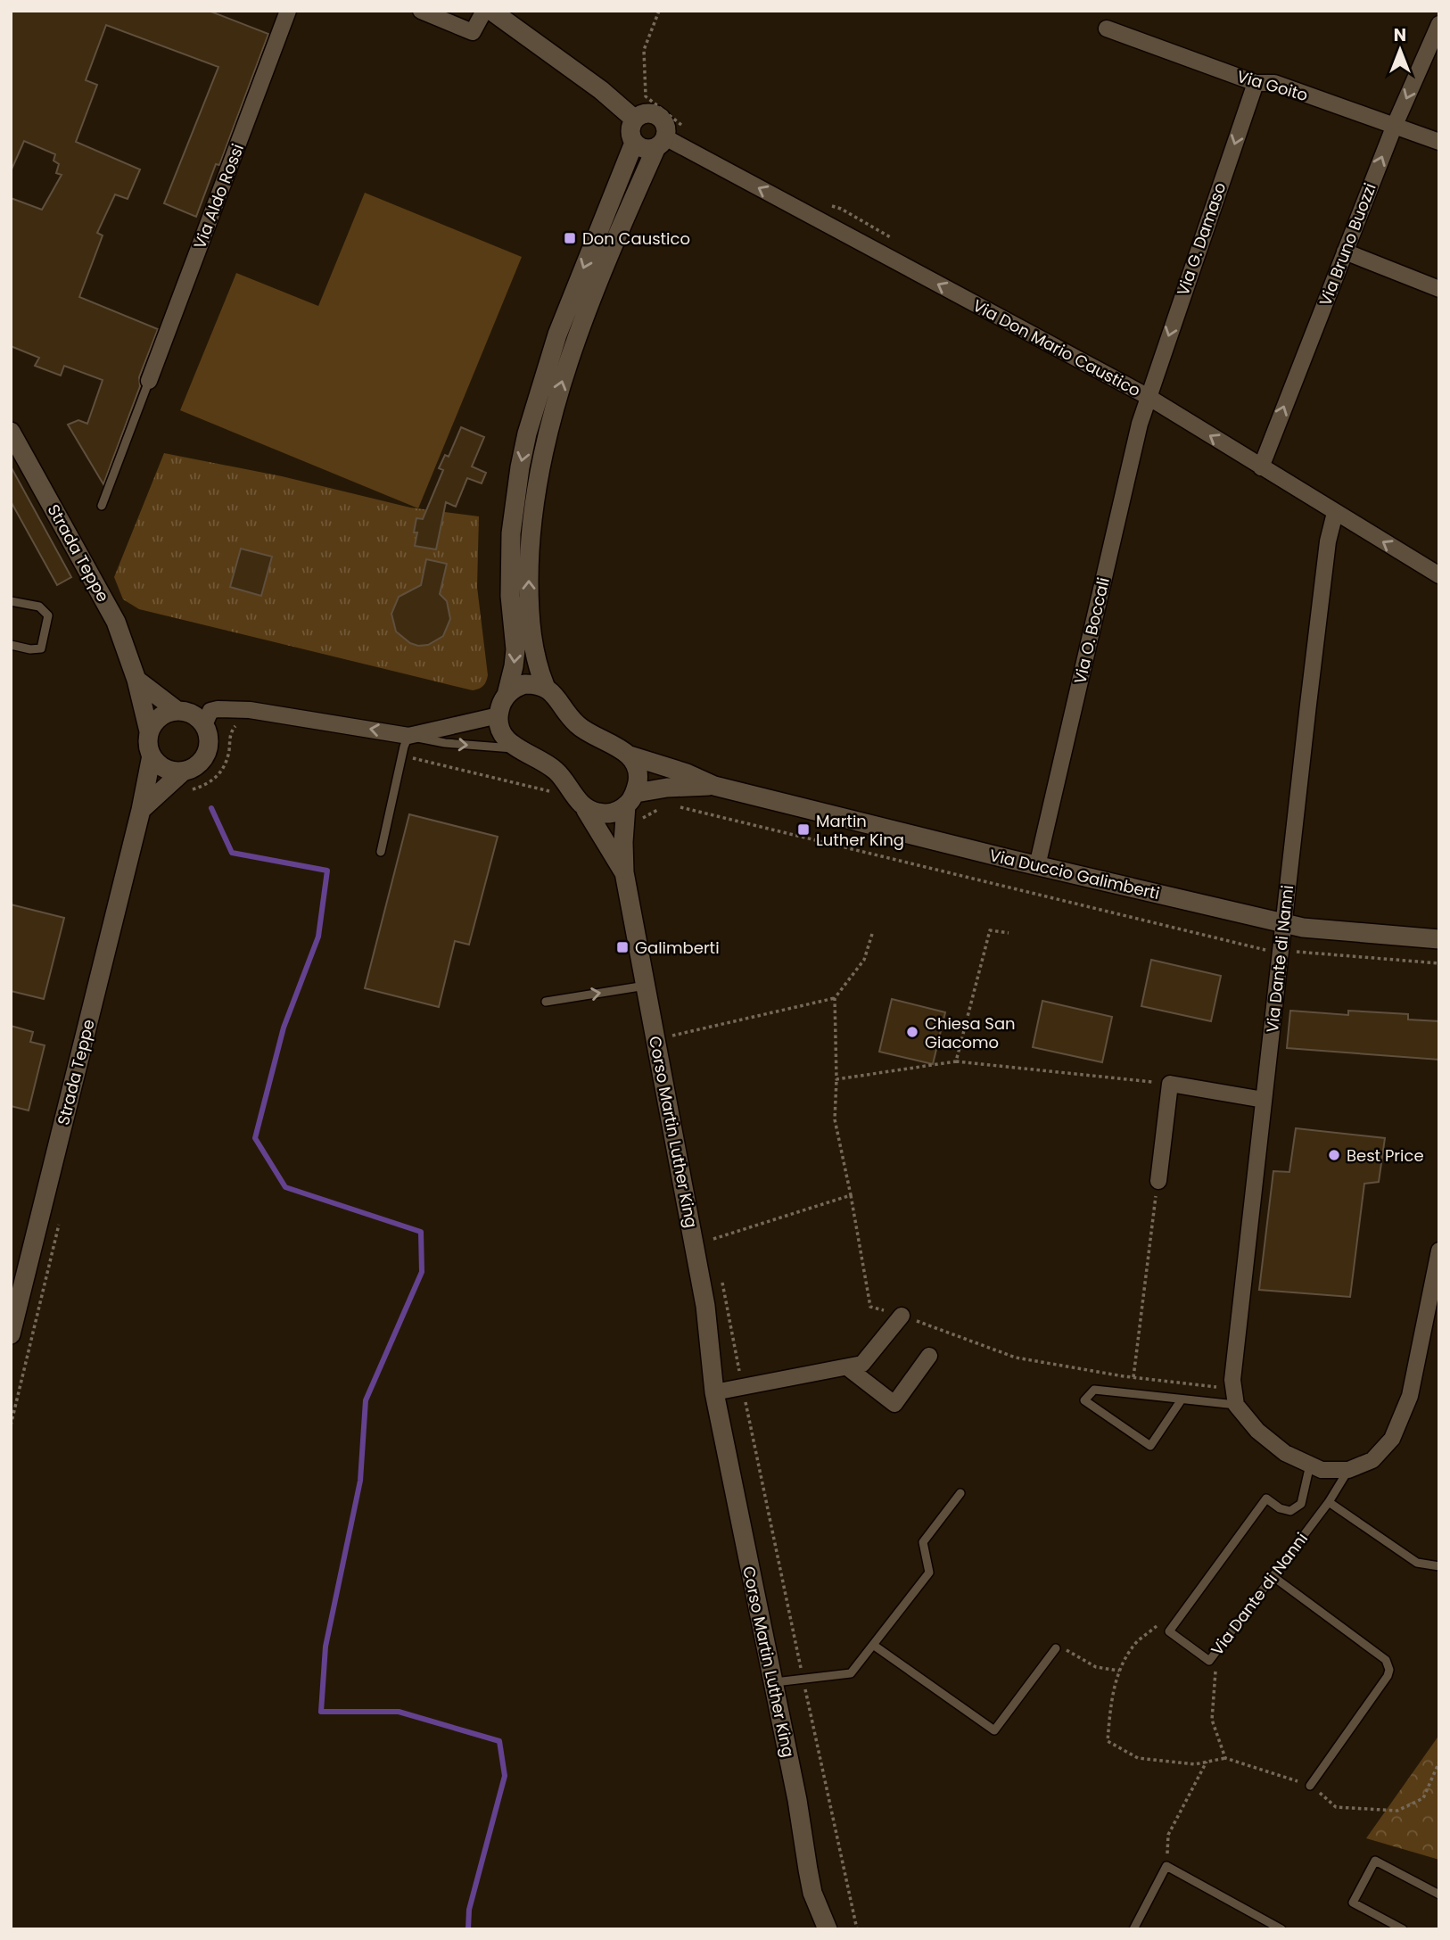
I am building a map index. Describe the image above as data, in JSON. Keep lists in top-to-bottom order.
{
  "streets": {
    "street": [
      "Via Goito",
      "Via Aldo Rossi",
      "Via G. Damaso",
      "Via Bruno Buozzi",
      "Via Don Mario Caustico",
      "Strada Teppe",
      "Via O. Boccali",
      "Via Duccio Galimberti",
      "Via Dante di Nanni",
      "Corso Martin Luther King"
    ]
  },
  "crossings": [
    ["Via Goito", "Via G. Damaso"],
    ["Via Goito", "Via Bruno Buozzi"],
    ["Via G. Damaso", "Via Don Mario Caustico"],
    ["Via G. Damaso", "Via O. Boccali"],
    ["Via Bruno Buozzi", "Via Don Mario Caustico"],
    ["Via Don Mario Caustico", "Via O. Boccali"],
    ["Via Don Mario Caustico", "Via Dante di Nanni"],
    ["Via O. Boccali", "Via Duccio Galimberti"],
    ["Via Duccio Galimberti", "Via Dante di Nanni"],
    ["Via Duccio Galimberti", "Corso Martin Luther King"]
  ],
  "one_way": ["Via G. Damaso", "Via Don Mario Caustico"],
  "places": {
    "transit": ["Don Caustico", "Martin Luther King", "Galimberti"],
    "other": ["Chiesa San Giacomo", "Best Price"]
  },
  "north": "top"
}
